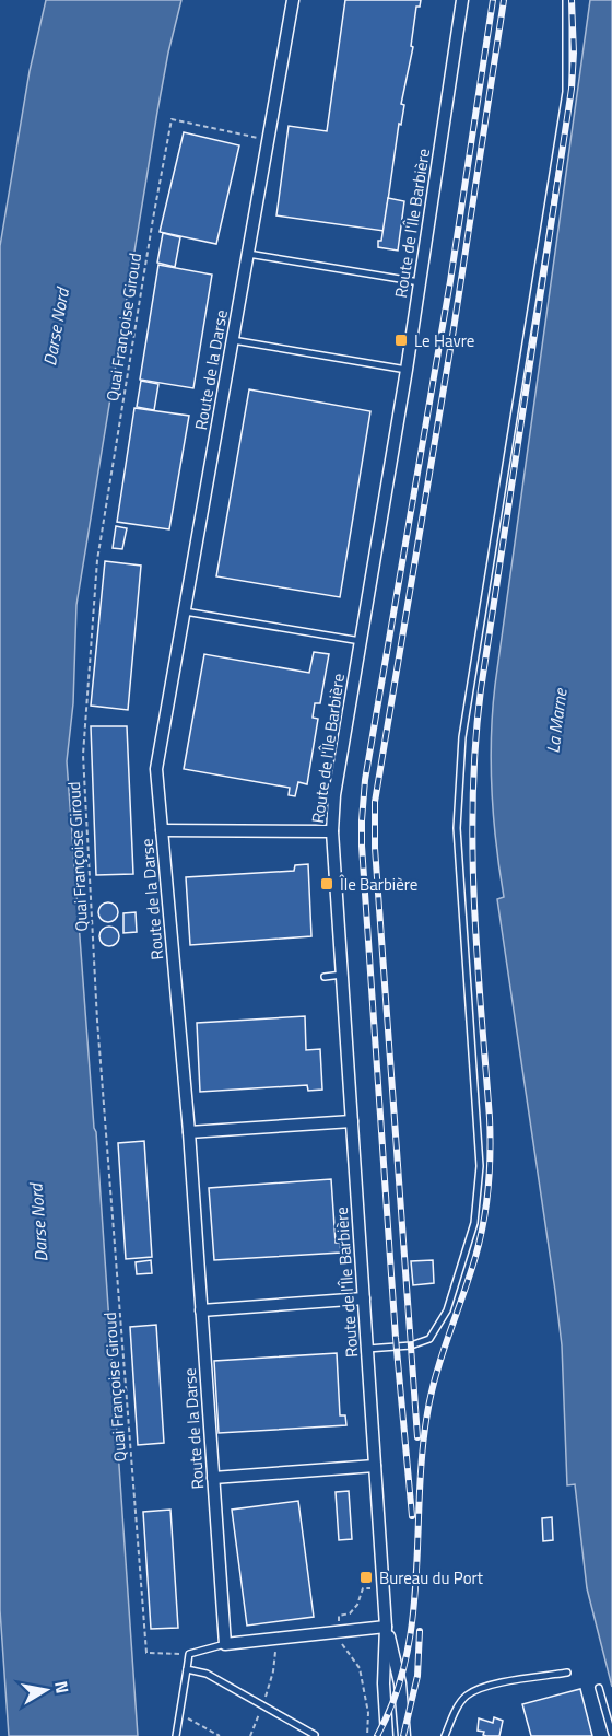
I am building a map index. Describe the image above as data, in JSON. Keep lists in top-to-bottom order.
{
  "streets": {
    "street": ["Route de l'Île Barbière", "Route de la Darse"],
    "path": ["Quai Françoise Giroud"]
  },
  "crossings": [
    ["Quai Françoise Giroud", "Route de la Darse"]
  ],
  "water": ["Darse Nord", "La Marne"],
  "places": {
    "transit": ["Le Havre", "Île Barbière", "Bureau du Port"]
  },
  "north": "right"
}
